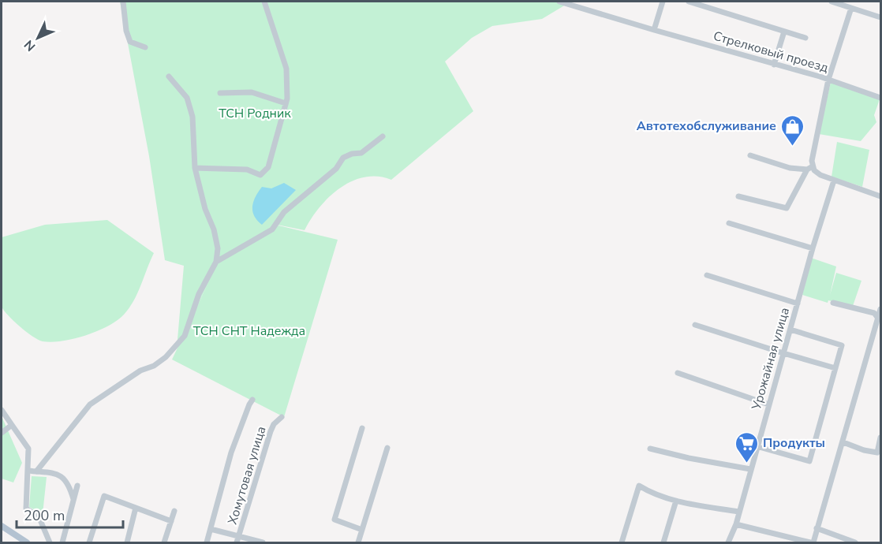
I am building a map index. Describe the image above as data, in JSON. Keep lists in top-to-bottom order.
{
  "streets": {
    "street": ["Стрелковый проезд", "Урожайная улица", "Хомутовая улица"]
  },
  "parks": ["ТСН Родник", "ТСН СНТ Надежда"],
  "places": {
    "shop": ["Автотехобслуживание"],
    "supermarket": ["Продукты"]
  },
  "scale_bar": "200 m",
  "north": "bottom left"
}
